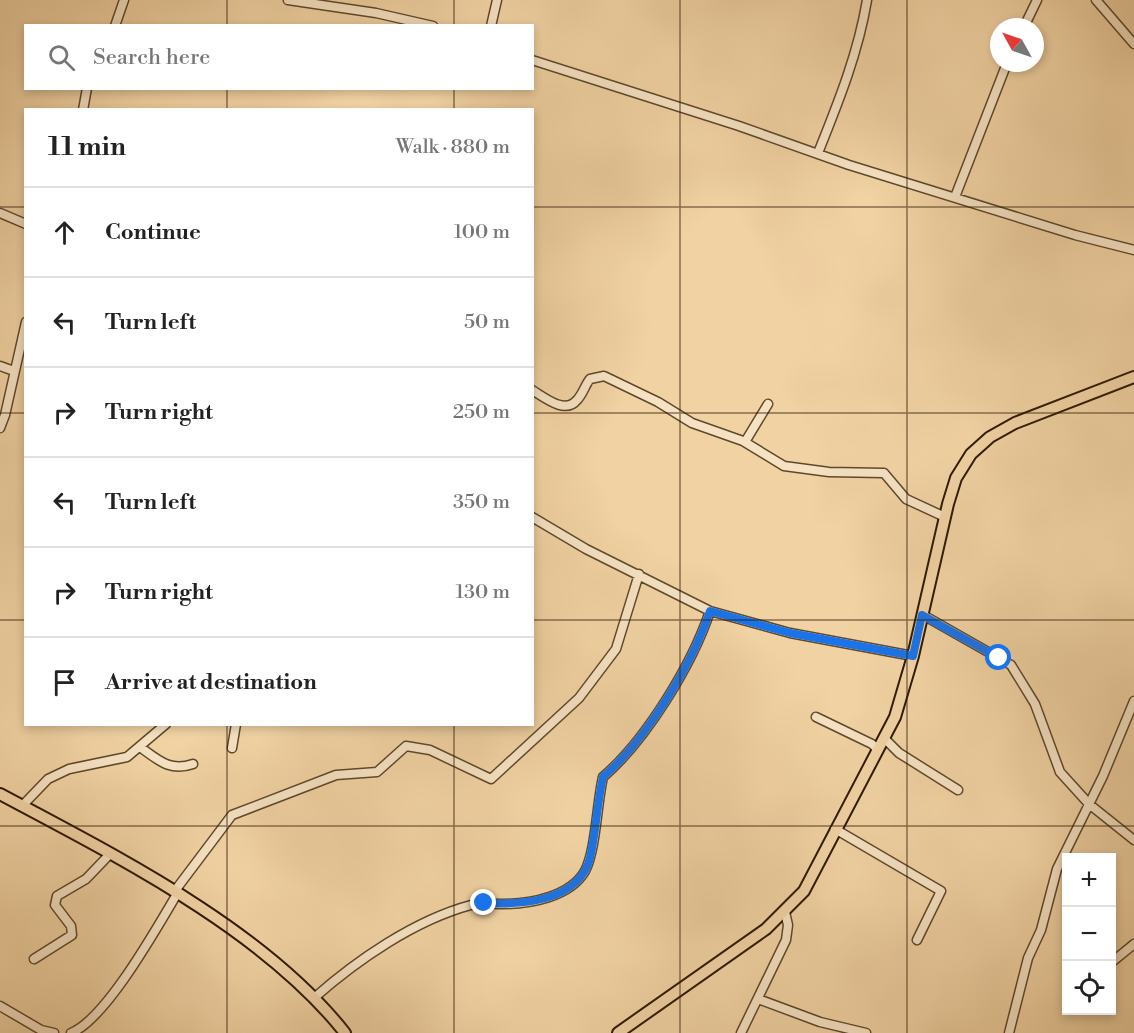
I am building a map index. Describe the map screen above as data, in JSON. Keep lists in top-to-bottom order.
{
  "north": "top left",
  "page": {
    "search": "Search here",
    "heading": ["11 min", "Walk · 880 m"],
    "list": [
      ["Continue", "100 m"],
      ["Turn left", "50 m"],
      ["Turn right", "250 m"],
      ["Turn left", "350 m"],
      ["Turn right", "130 m"],
      "Arrive at destination"
    ],
    "map_buttons": ["+", "−"]
  }
}
